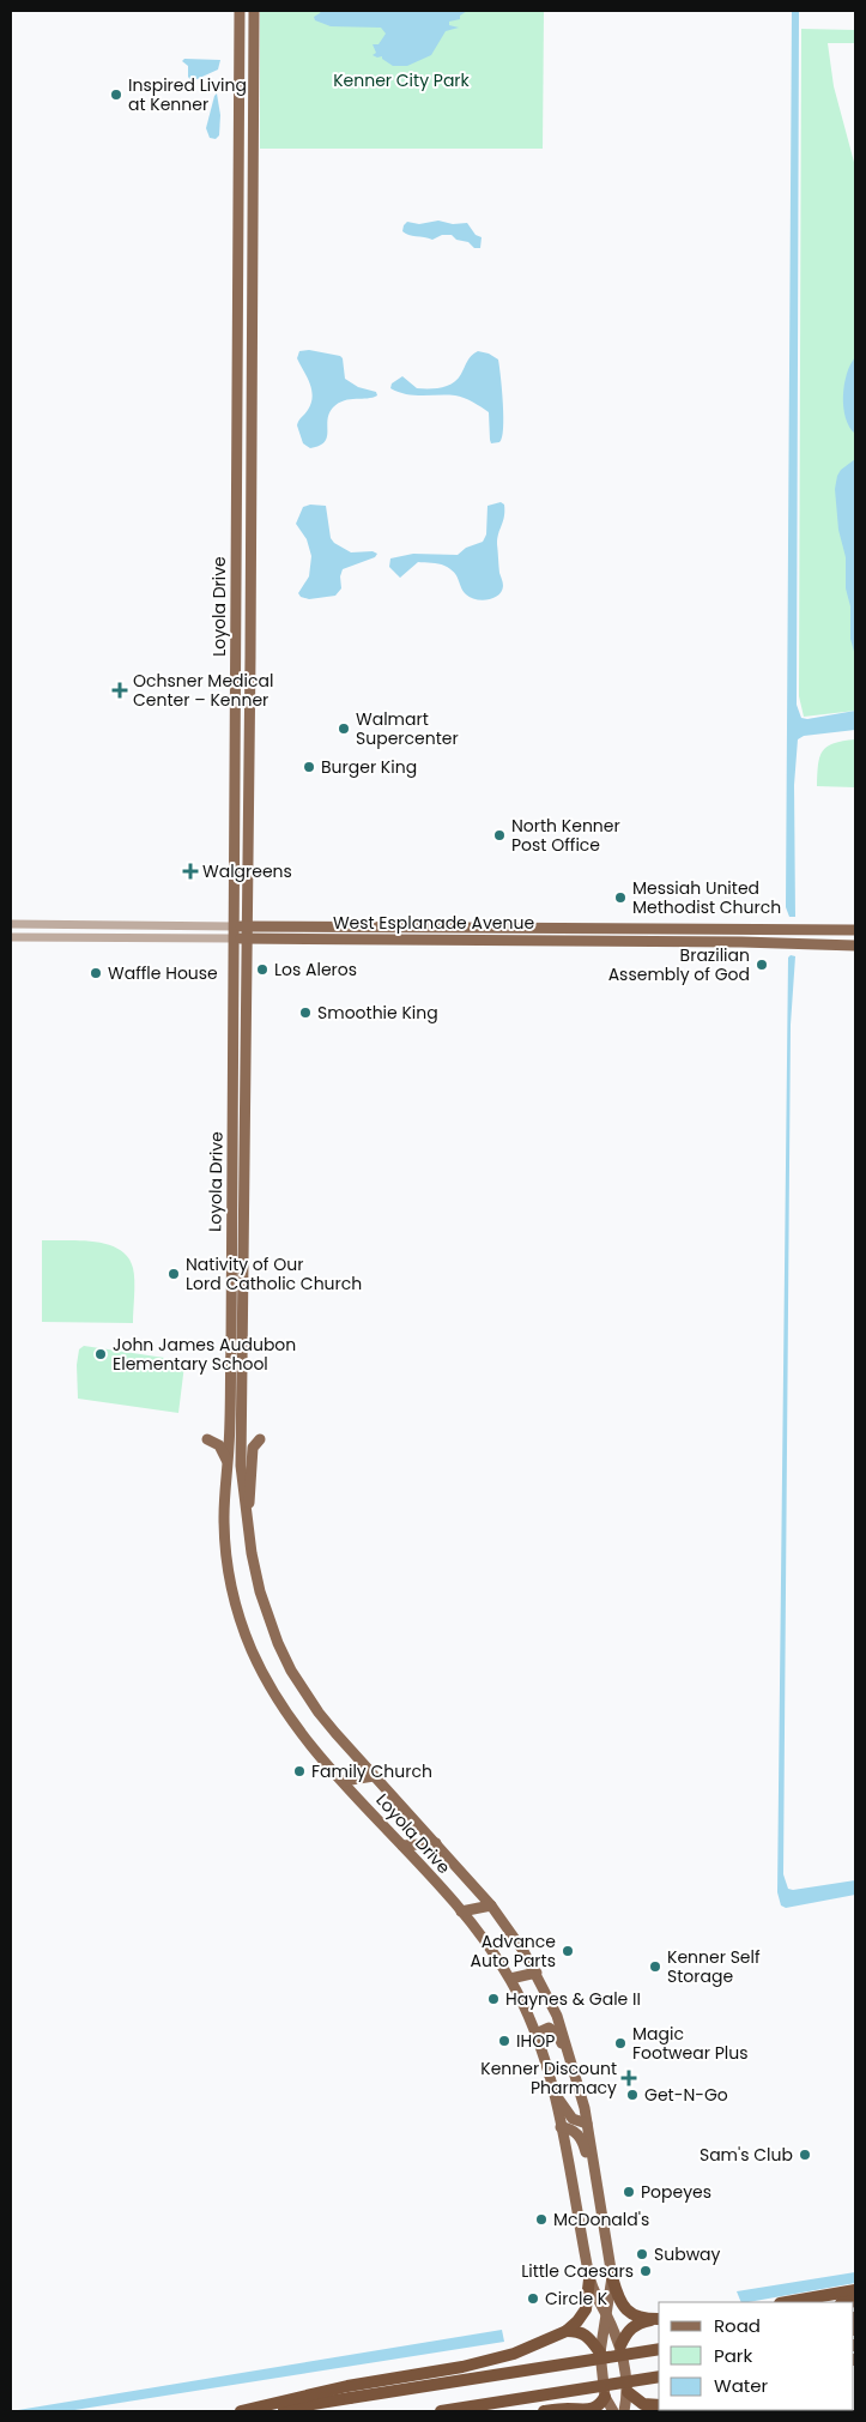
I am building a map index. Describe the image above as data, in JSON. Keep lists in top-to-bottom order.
{
  "streets": {
    "main road": ["Loyola Drive", "West Esplanade Avenue"]
  },
  "crossings": [
    ["Loyola Drive", "West Esplanade Avenue"]
  ],
  "parks": ["Kenner City Park"],
  "places": {
    "other": [
      "Inspired Living at Kenner",
      "Walmart Supercenter",
      "Burger King",
      "North Kenner Post Office",
      "Messiah United Methodist Church",
      "Brazilian Assembly of God",
      "Los Aleros",
      "Waffle House",
      "Smoothie King",
      "Nativity of Our Lord Catholic Church",
      "John James Audubon Elementary School",
      "Family Church",
      "Advance Auto Parts",
      "Kenner Self Storage",
      "Haynes & Gale II",
      "IHOP",
      "Magic Footwear Plus",
      "Get-N-Go",
      "Sam's Club",
      "Popeyes",
      "McDonald's",
      "Subway",
      "Little Caesars",
      "Circle K"
    ],
    "health": ["Ochsner Medical Center – Kenner", "Walgreens", "Kenner Discount Pharmacy"]
  },
  "legend": ["Road", "Park", "Water"]
}
